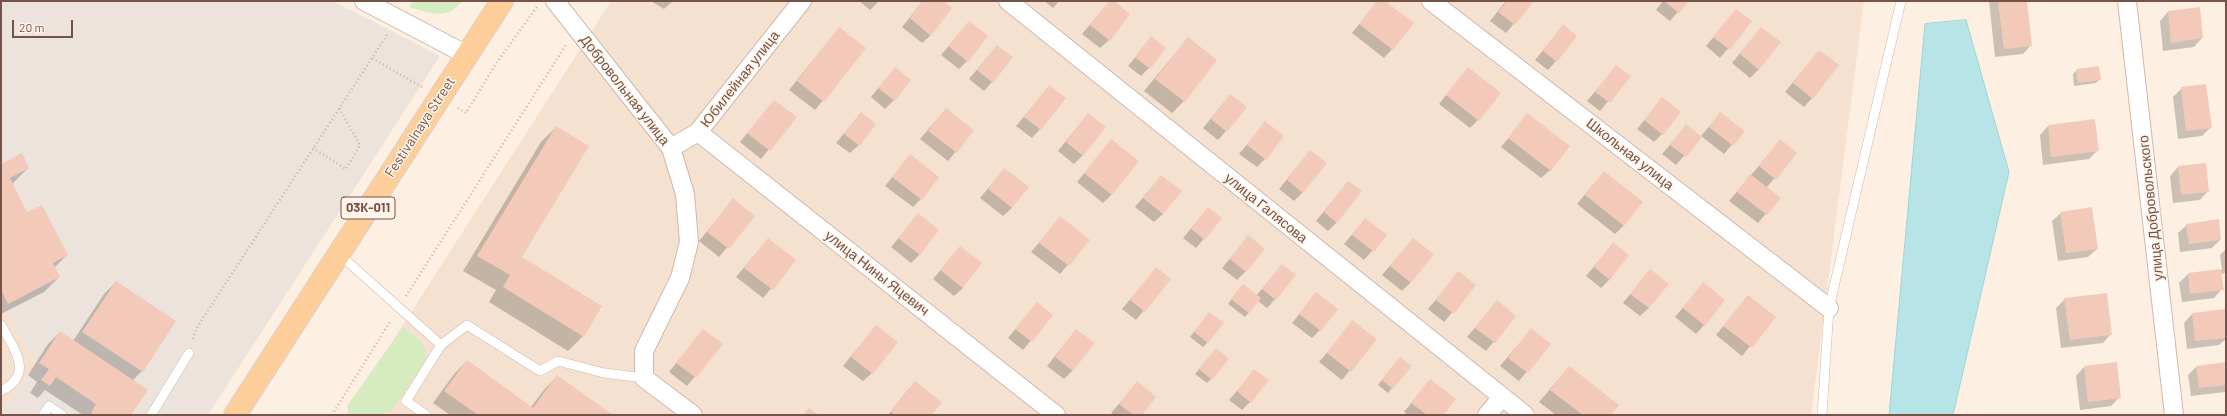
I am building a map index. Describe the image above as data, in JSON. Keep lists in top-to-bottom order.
{
  "streets": {
    "main road": ["Festivalnaya Street", "03К-011"],
    "street": [
      "Юбилейная улица",
      "Добровольная улица",
      "Школьная улица",
      "улица Галясова",
      "улица Добровольского",
      "улица Нины Яцевич"
    ]
  },
  "crossings": [
    ["Юбилейная улица", "Добровольная улица"],
    ["Юбилейная улица", "улица Нины Яцевич"]
  ],
  "scale_bar": "20 m"
}
